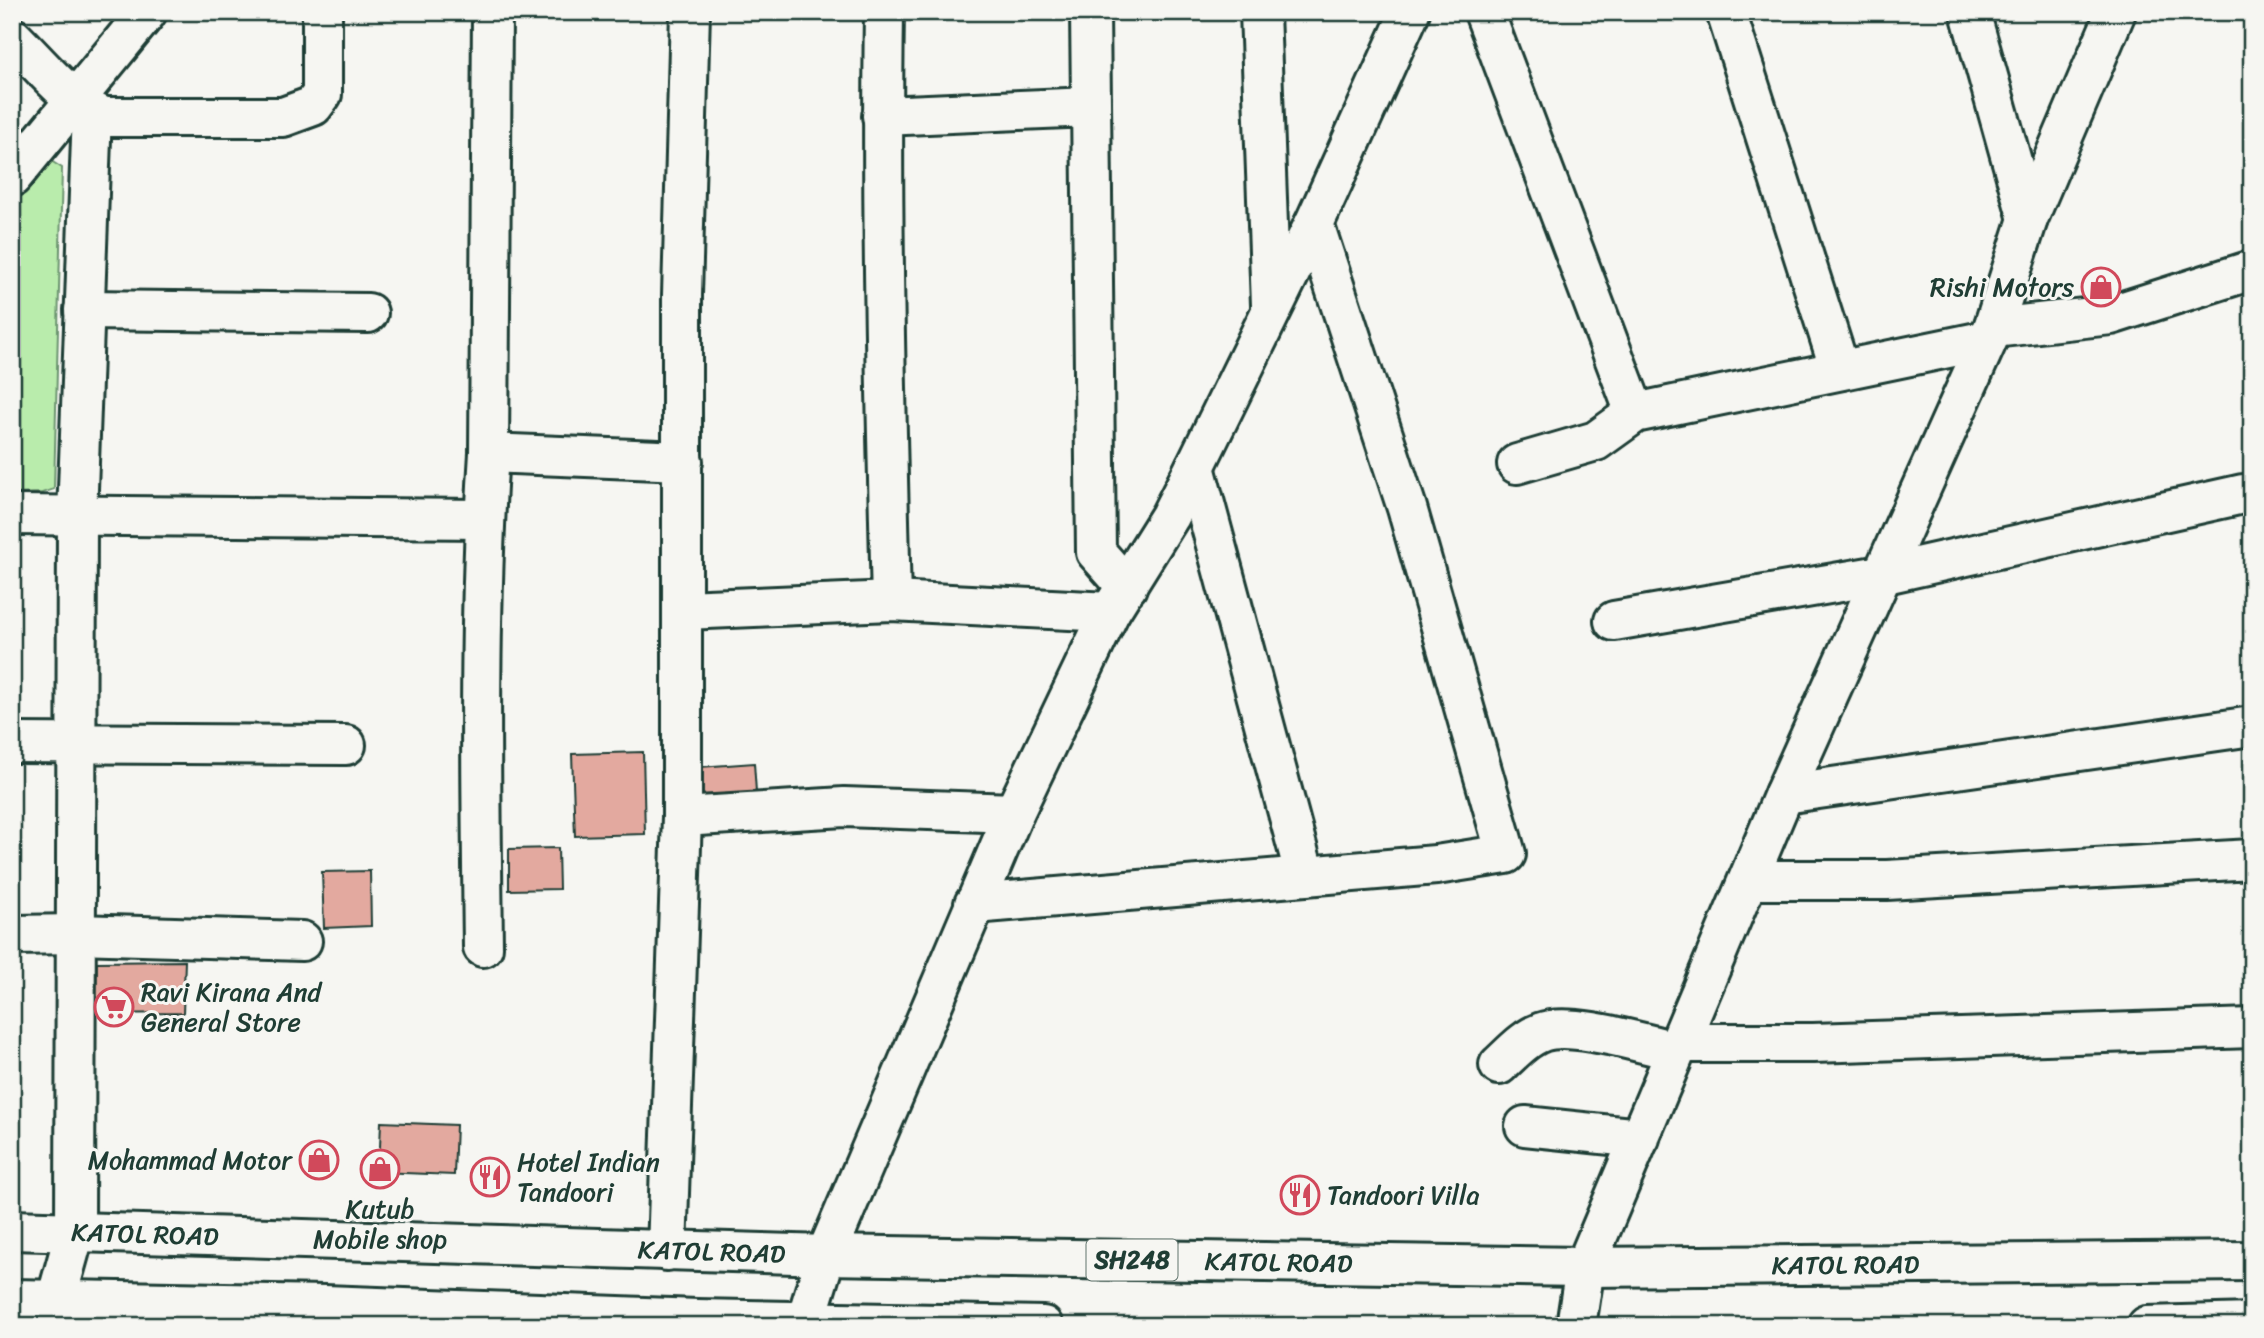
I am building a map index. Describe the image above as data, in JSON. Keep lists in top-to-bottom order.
{
  "streets": {
    "street": ["KATOL ROAD", "SH248"]
  },
  "places": {
    "shop": ["Rishi Motors", "Mohammad Motor", "Kutub Mobile shop"],
    "supermarket": ["Ravi Kirana And General Store"],
    "restaurant": ["Hotel Indian Tandoori", "Tandoori Villa"]
  }
}
